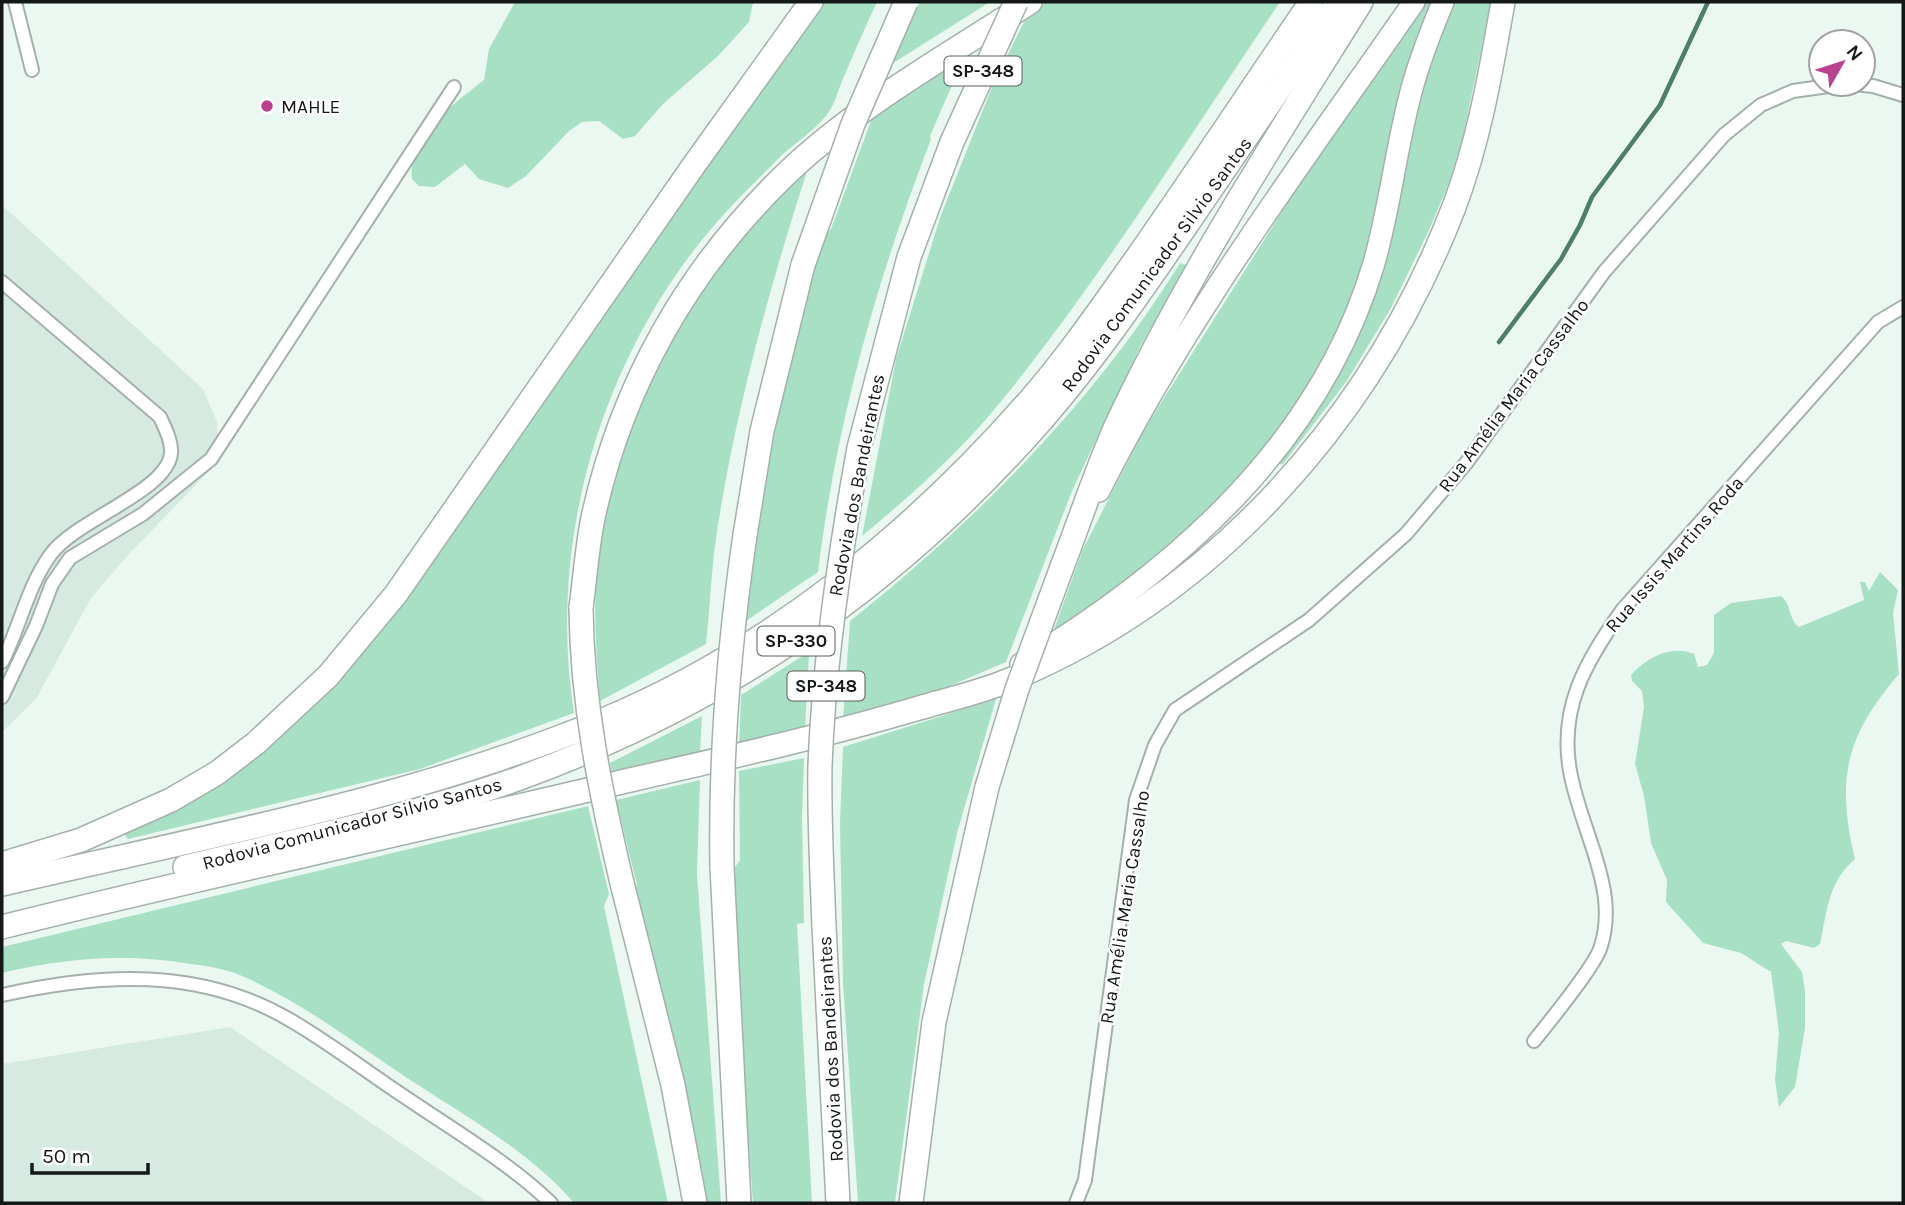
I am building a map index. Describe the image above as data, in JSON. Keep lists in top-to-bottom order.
{
  "streets": {
    "highway": [
      "SP-348",
      "Rodovia Comunicador Silvio Santos",
      "Rodovia dos Bandeirantes",
      "SP-330"
    ],
    "street": ["Rua Amélia Maria Cassalho", "Rua Issis Martins Roda"]
  },
  "places": ["MAHLE"],
  "scale_bar": "50 m",
  "north": "top right"
}
